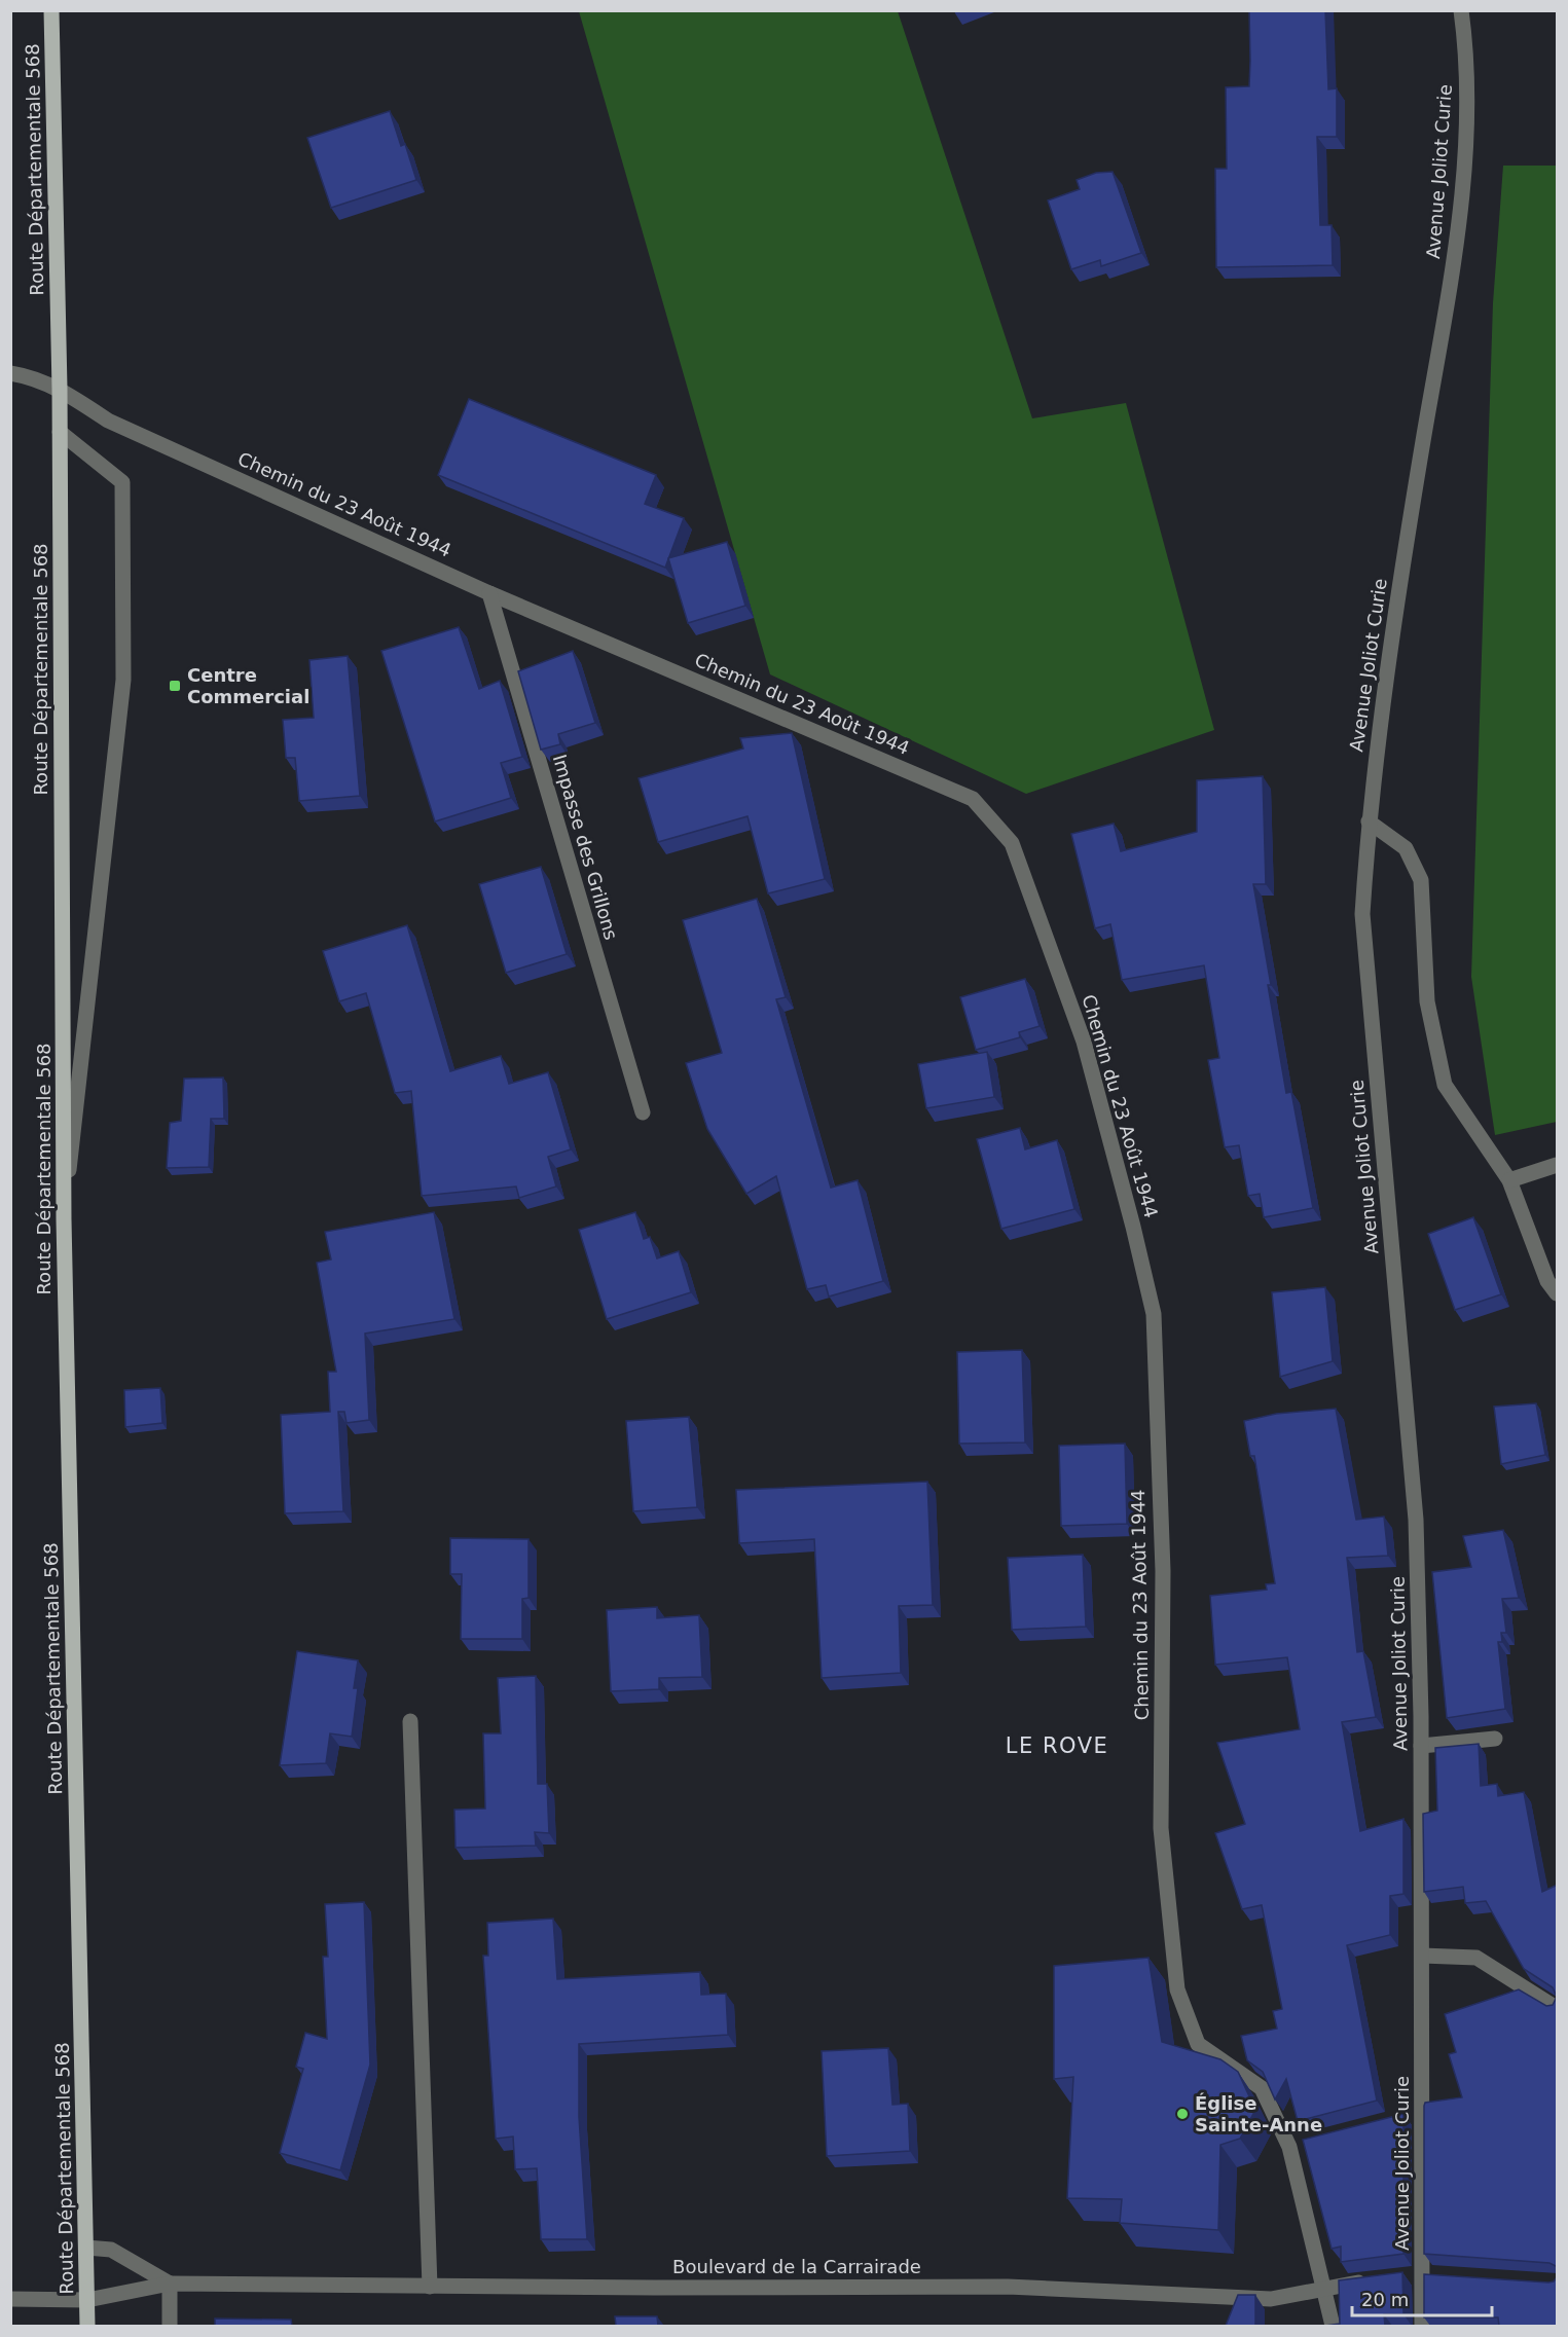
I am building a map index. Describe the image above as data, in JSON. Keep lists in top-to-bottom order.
{
  "streets": {
    "main road": ["Route Départementale 568"],
    "street": [
      "Avenue Joliot Curie",
      "Chemin du 23 Août 1944",
      "Impasse des Grillons",
      "Boulevard de la Carrairade"
    ]
  },
  "crossings": [
    ["Route Départementale 568", "Chemin du 23 Août 1944"],
    ["Route Départementale 568", "Boulevard de la Carrairade"],
    ["Chemin du 23 Août 1944", "Impasse des Grillons"],
    ["Chemin du 23 Août 1944", "Boulevard de la Carrairade"]
  ],
  "districts": ["LE ROVE"],
  "places": {
    "transit": ["Centre Commercial"],
    "other": ["Église Sainte-Anne"]
  },
  "scale_bar": "20 m"
}
